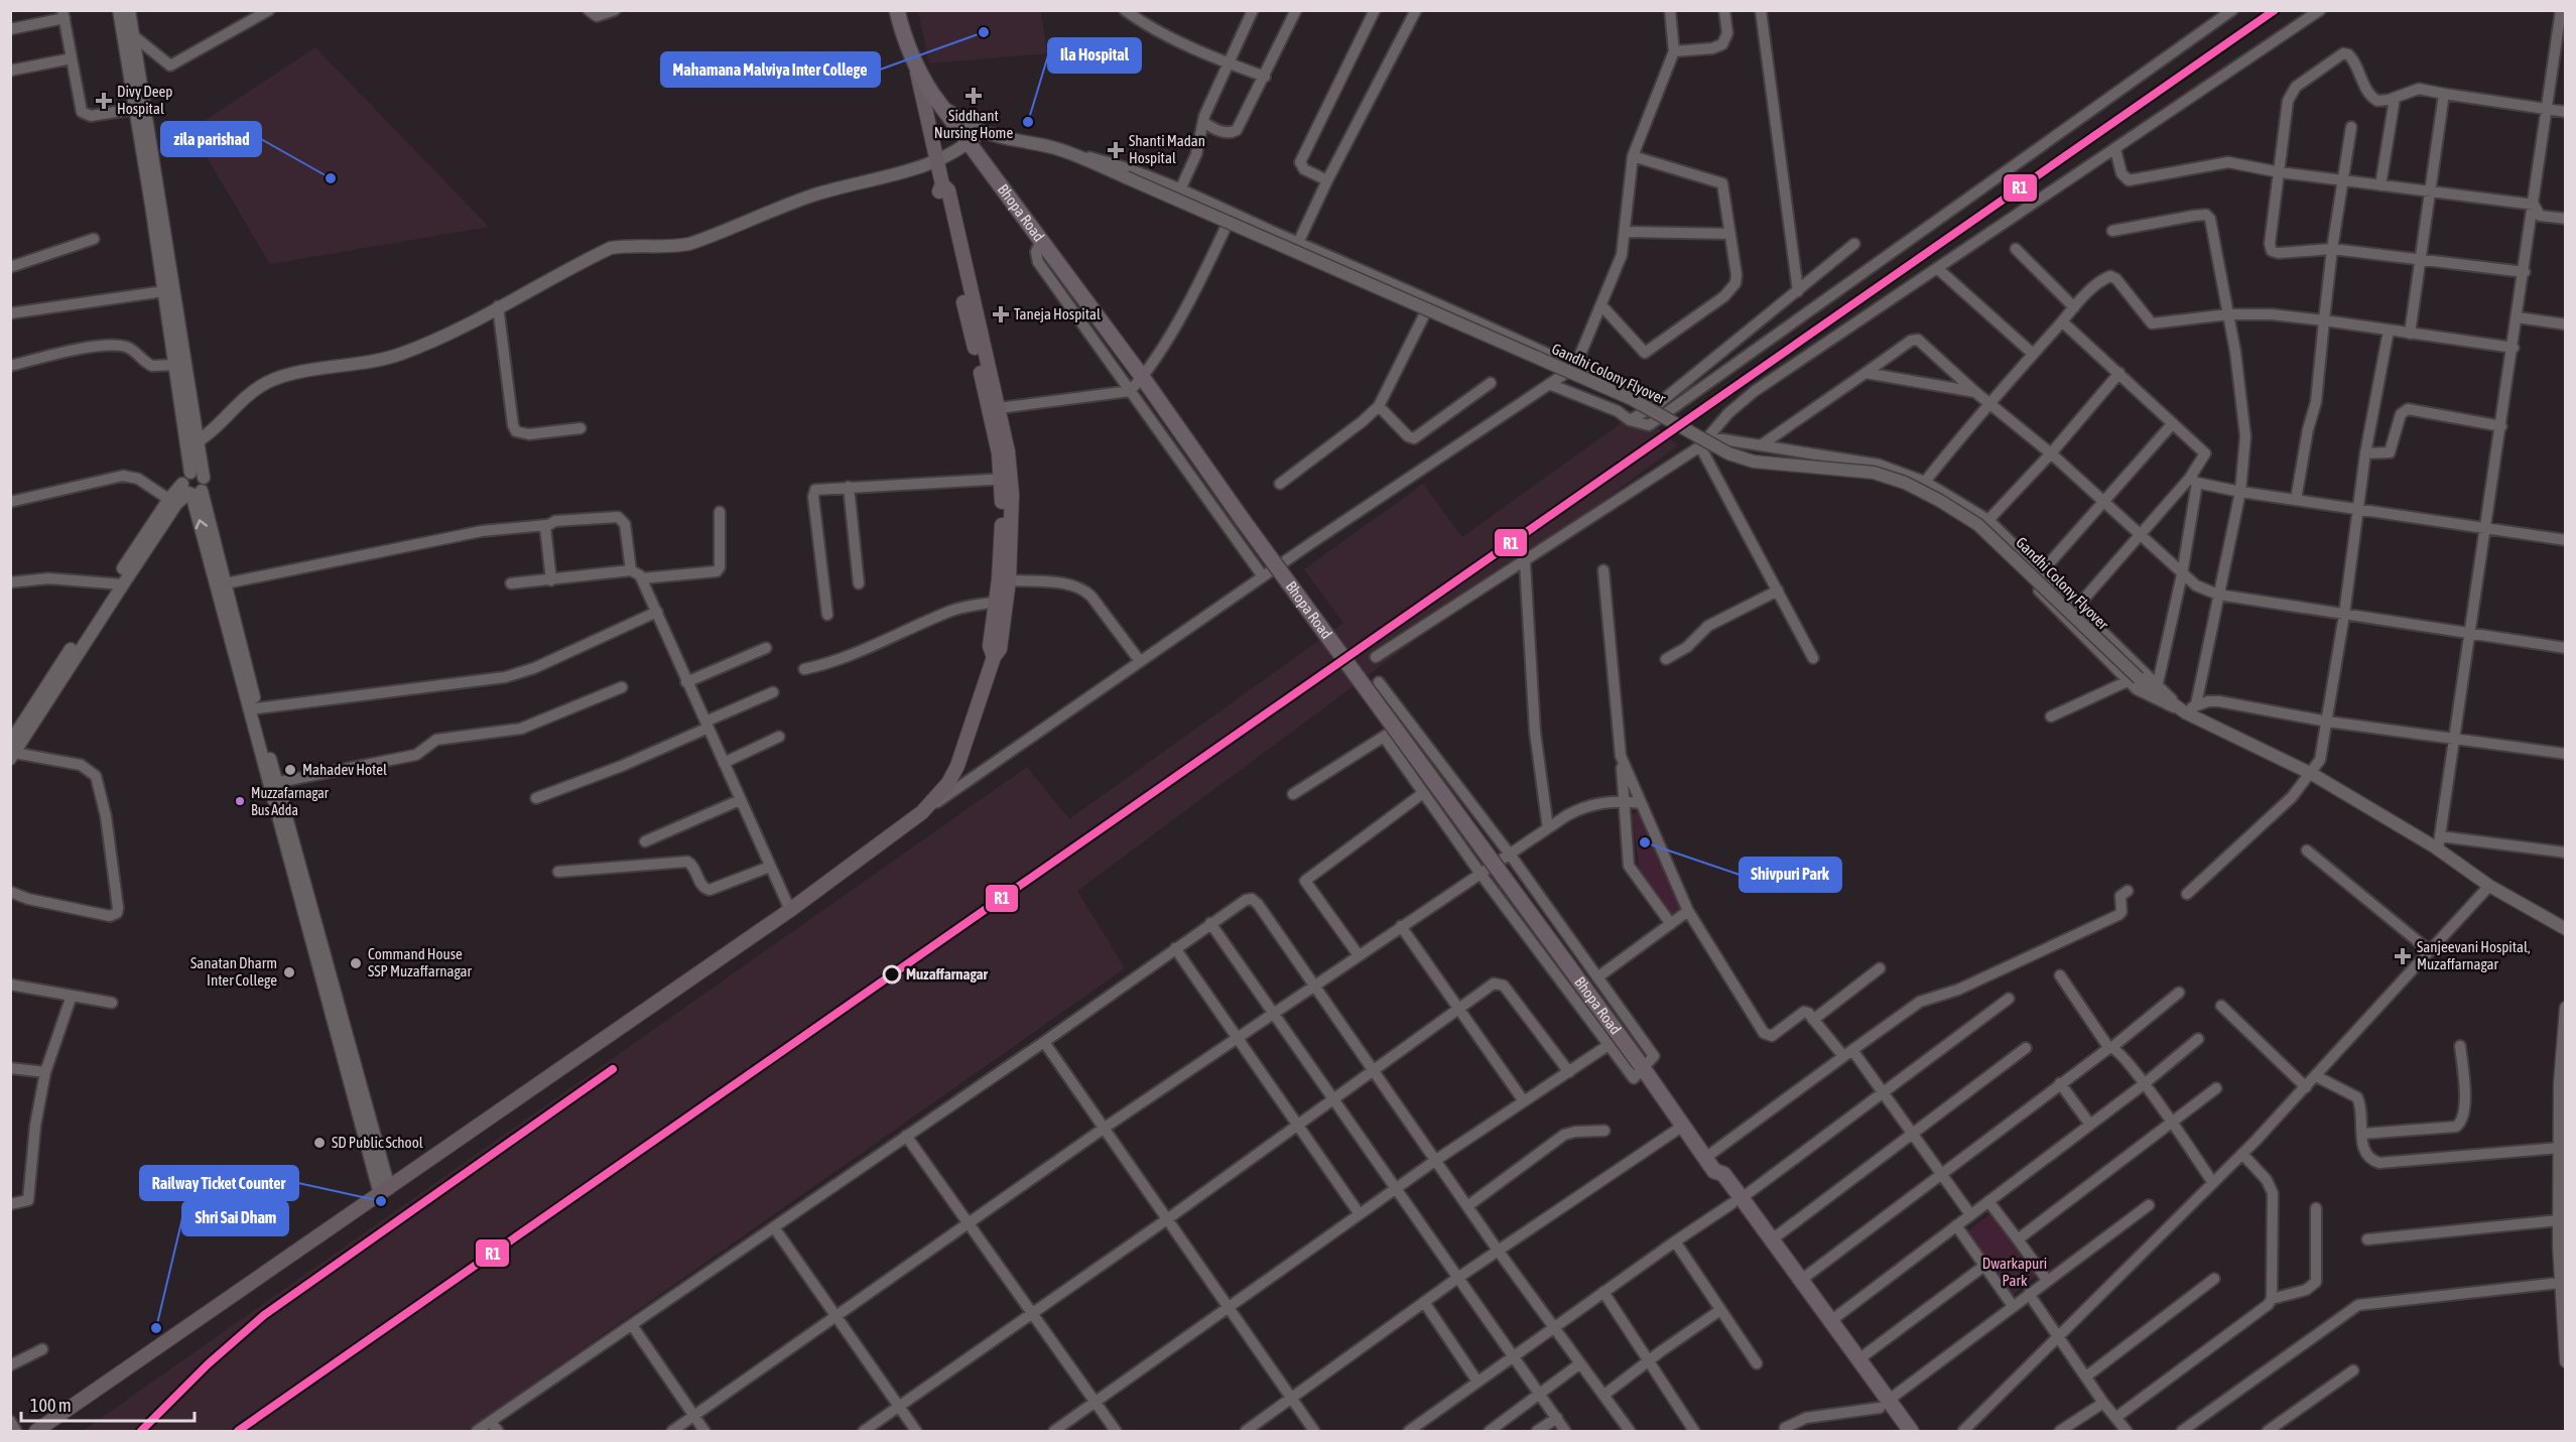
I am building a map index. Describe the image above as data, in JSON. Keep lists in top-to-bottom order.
{
  "streets": {
    "main road": ["Bhopa Road"],
    "street": ["Gandhi Colony Flyover"]
  },
  "crossings": [
    ["Bhopa Road", "Gandhi Colony Flyover"]
  ],
  "parks": ["Dwarkapuri Park"],
  "places": {
    "other": [
      "Mahamana Malviya Inter College",
      "Ila Hospital",
      "zila parishad",
      "Mahadev Hotel",
      "Muzzafarnagar Bus Adda",
      "Shivpuri Park",
      "Command House SSP Muzaffarnagar",
      "Sanatan Dharm Inter College",
      "Muzaffarnagar",
      "SD Public School",
      "Railway Ticket Counter",
      "Shri Sai Dham"
    ],
    "health": [
      "Siddhant Nursing Home",
      "Divy Deep Hospital",
      "Shanti Madan Hospital",
      "Taneja Hospital",
      "Sanjeevani Hospital, Muzaffarnagar"
    ]
  },
  "lines": ["transit line R1"],
  "scale_bar": "100 m"
}
